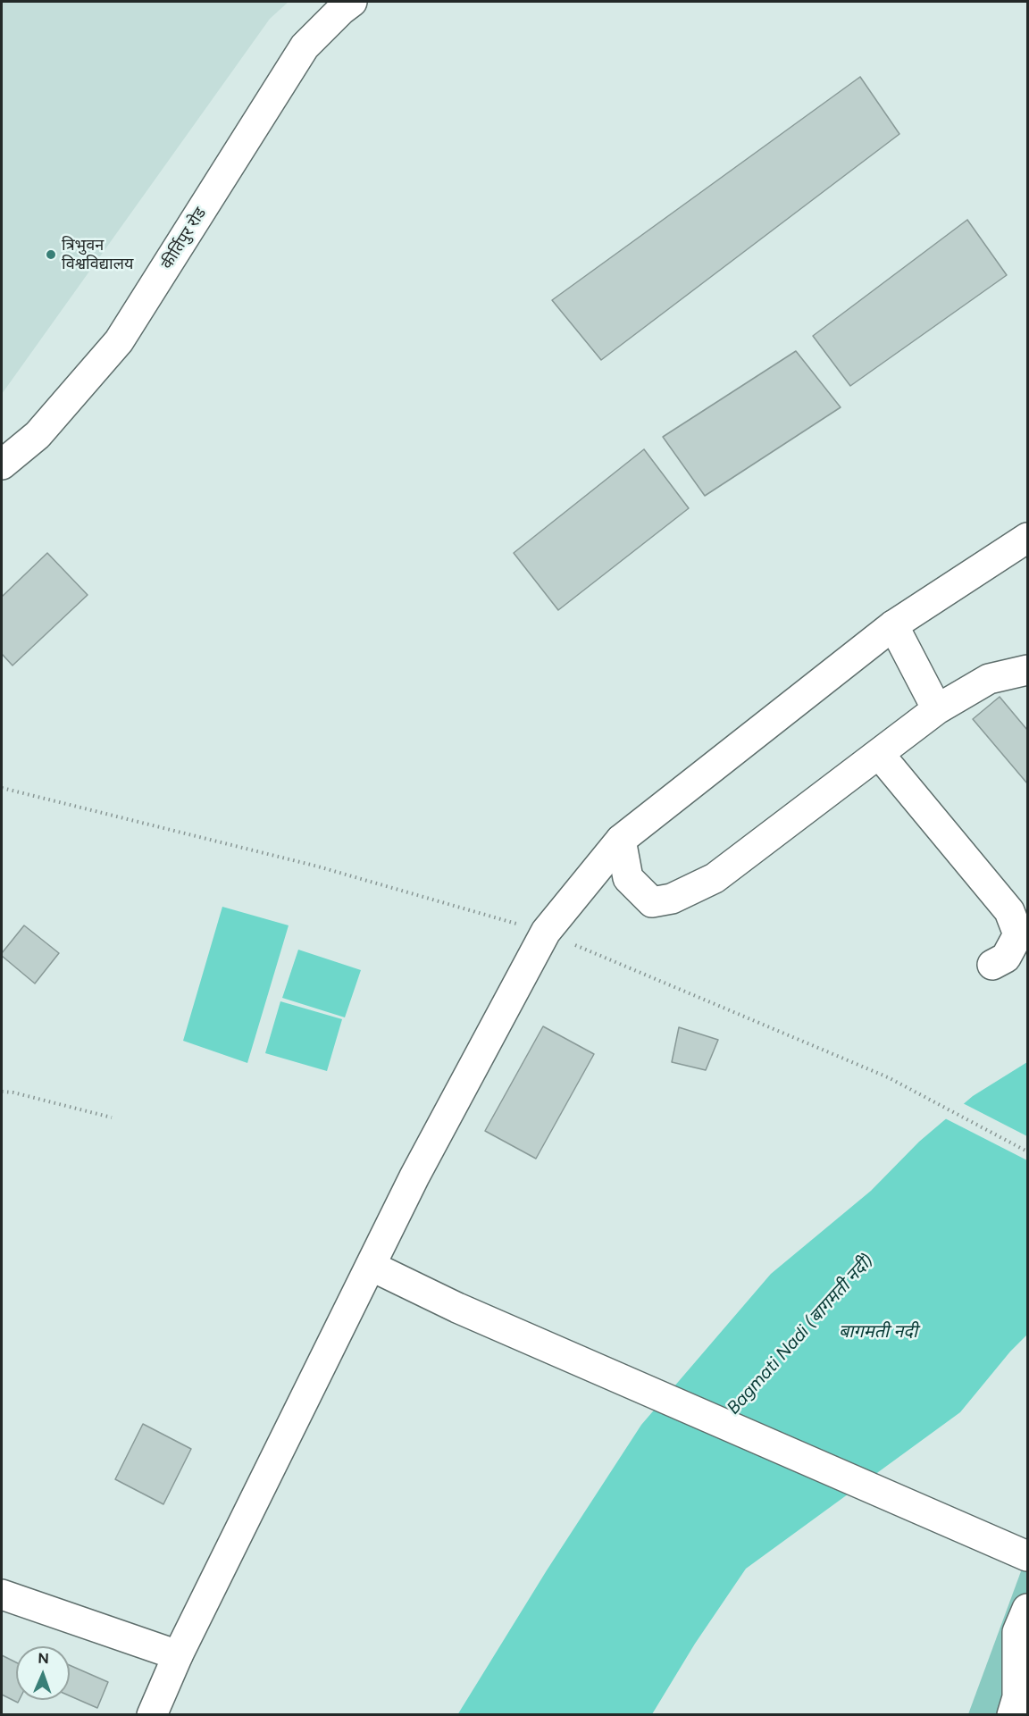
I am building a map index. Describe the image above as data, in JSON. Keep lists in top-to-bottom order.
{
  "streets": {
    "main road": ["कीर्तिपुर रोड"]
  },
  "water": ["बागमती नदी", "Bagmati Nadi (बागमती नदी)"],
  "places": ["त्रिभुवन विश्वविद्यालय"],
  "north": "top"
}
